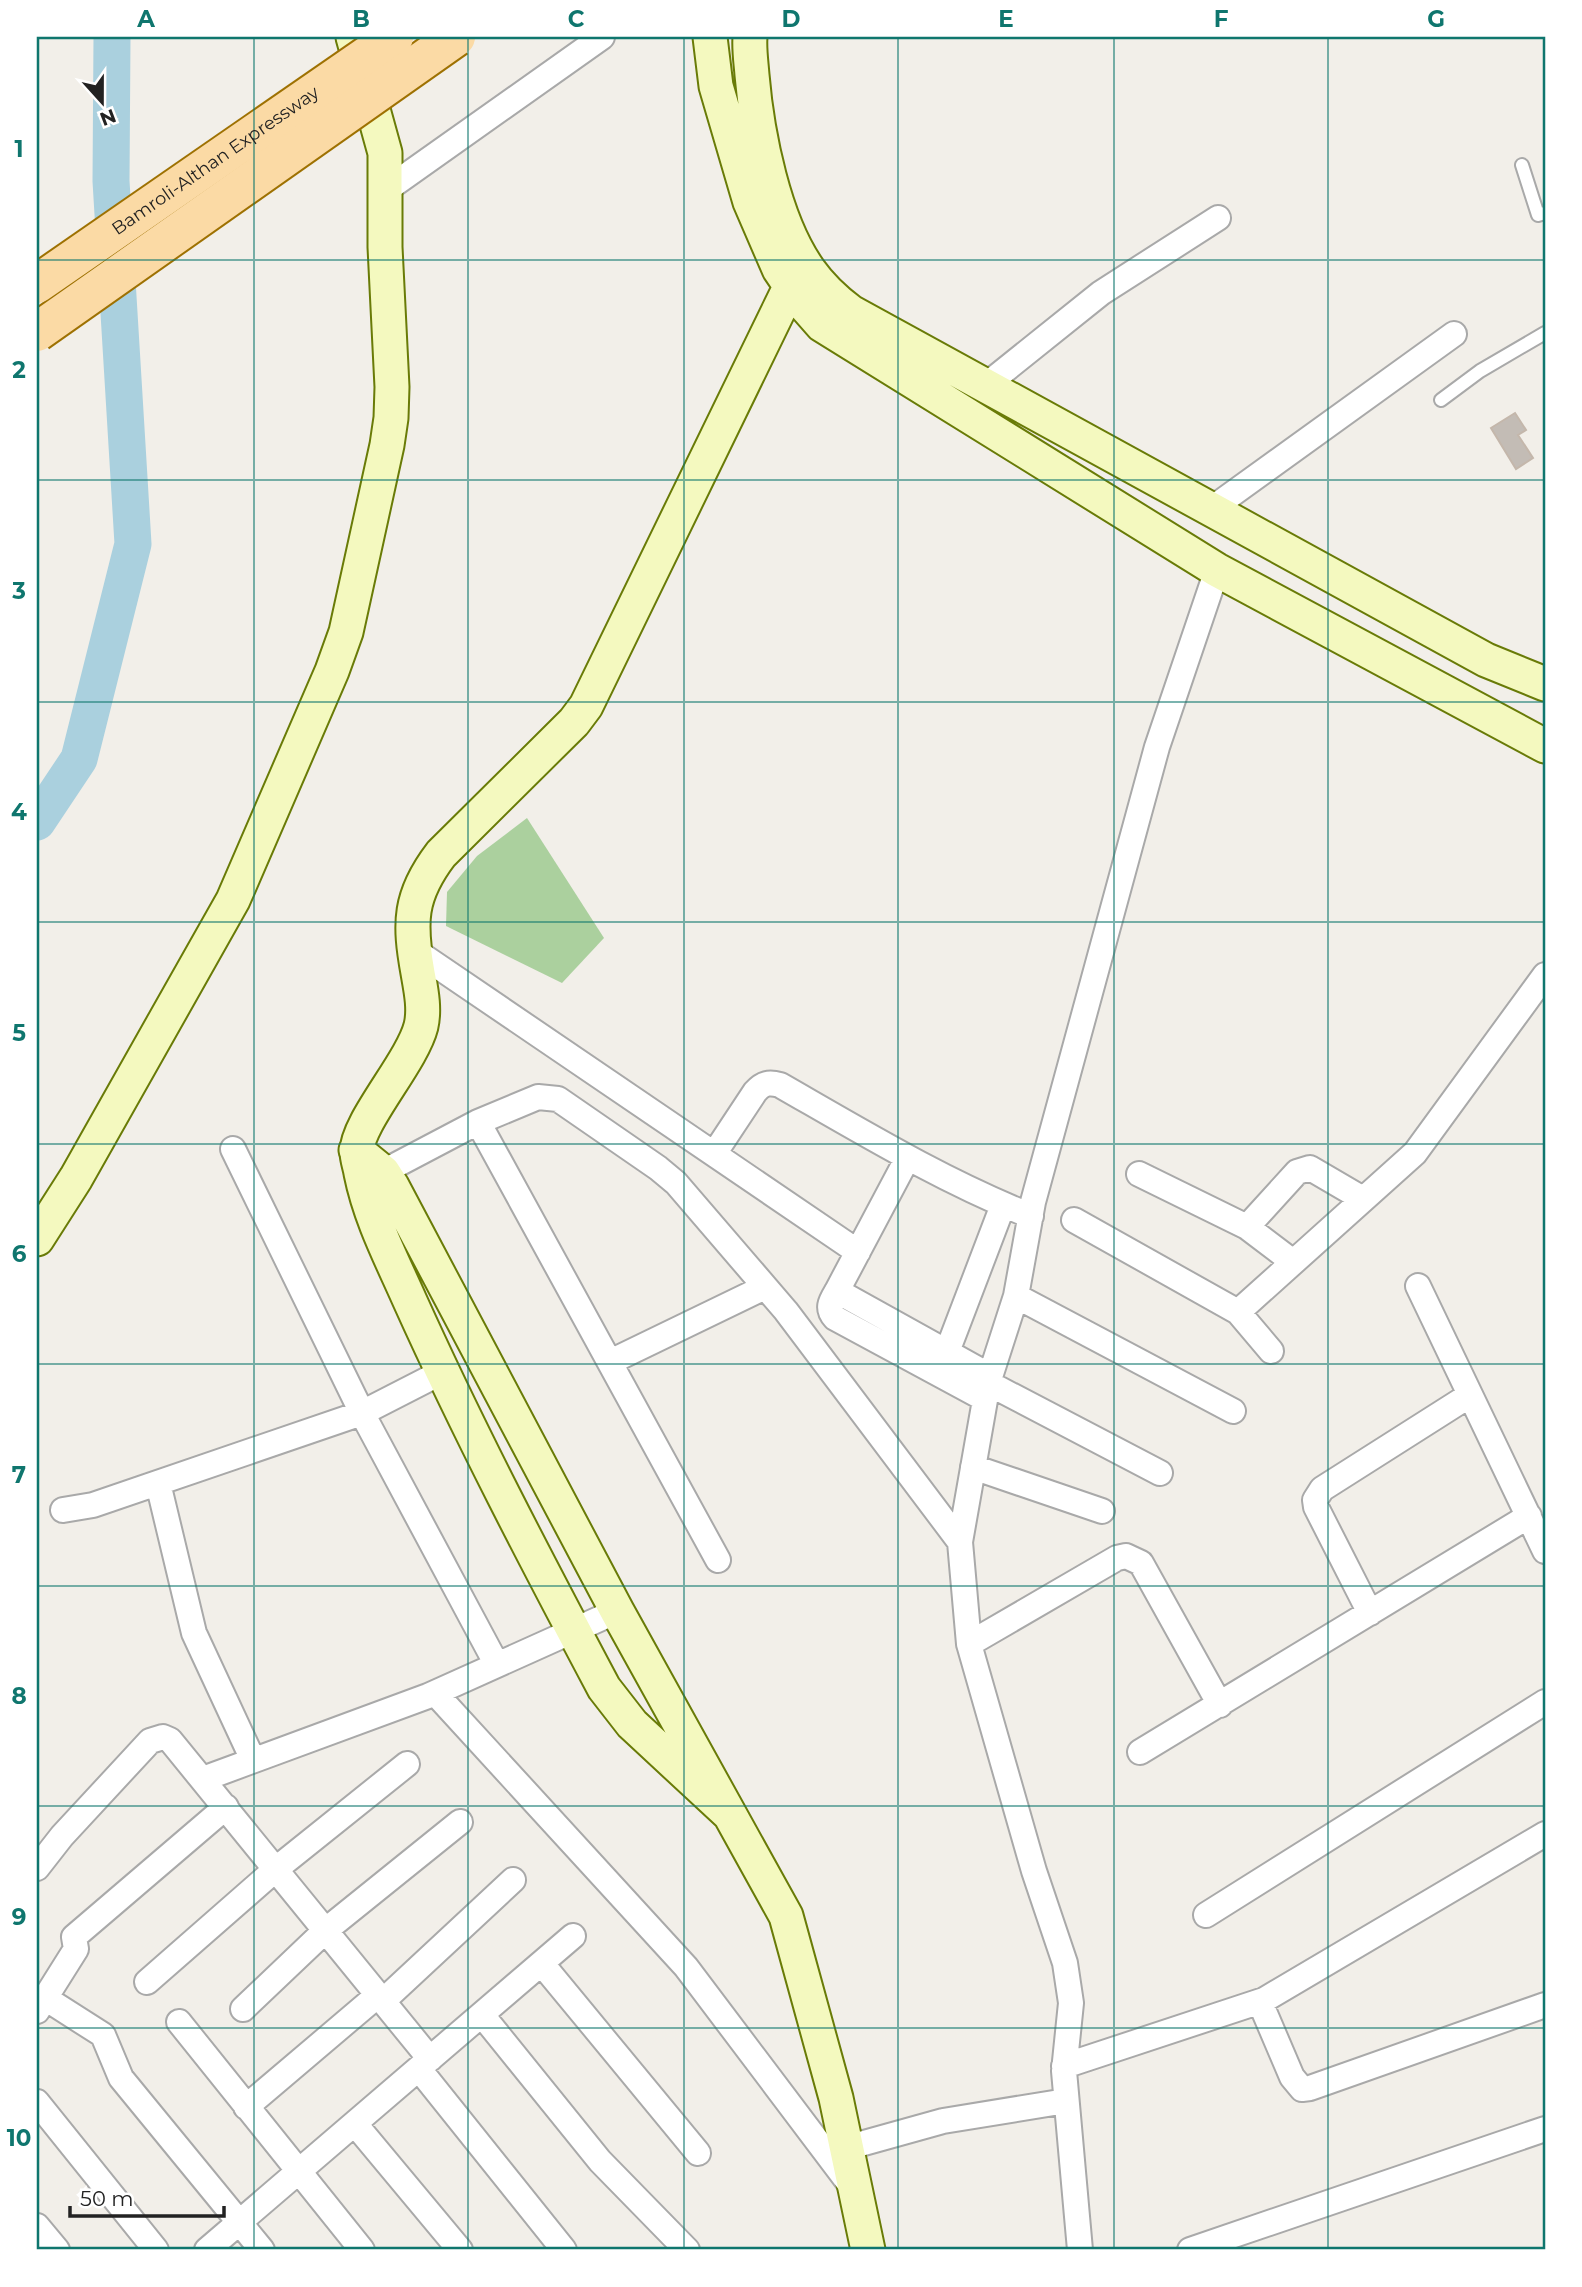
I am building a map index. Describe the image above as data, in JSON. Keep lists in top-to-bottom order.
{
  "streets": {
    "main road": ["Bamroli-Althan Expressway"]
  },
  "scale_bar": "50 m",
  "north": "bottom",
  "grid": {
    "columns": [
      "A",
      "B",
      "C",
      "D",
      "E",
      "F",
      "G"
    ],
    "rows": [
      "1",
      "2",
      "3",
      "4",
      "5",
      "6",
      "7",
      "8",
      "9",
      "10"
    ]
  }
}
